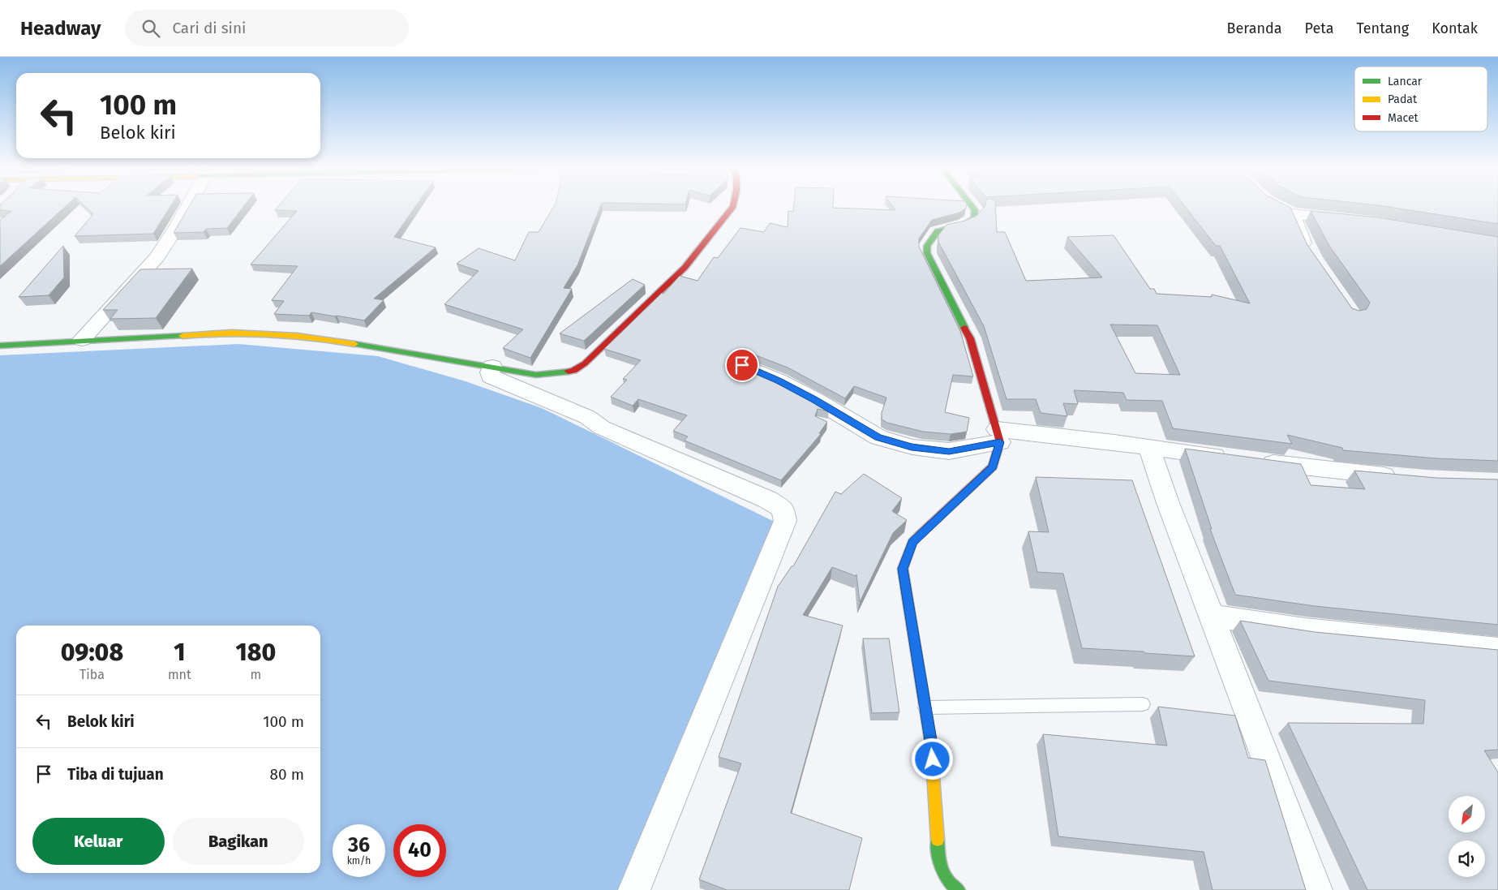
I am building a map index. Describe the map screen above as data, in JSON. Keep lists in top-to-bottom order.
{
  "legend": ["Lancar", "Padat", "Macet"],
  "north": "bottom left",
  "page": {
    "header": "Headway",
    "search": "Cari di sini",
    "nav": [
      "Beranda",
      "Peta",
      "Tentang",
      "Kontak"
    ],
    "turn": ["100 m", "Belok kiri"],
    "eta": [
      "09:08",
      "Tiba",
      "1",
      "mnt",
      "180",
      "m"
    ],
    "list": [
      {
        "name": "Belok kiri",
        "value": "100 m"
      },
      {
        "name": "Tiba di tujuan",
        "value": "80 m"
      }
    ],
    "buttons": ["Keluar", "Bagikan"],
    "speed": "36 km/h",
    "limit": "40"
  }
}
